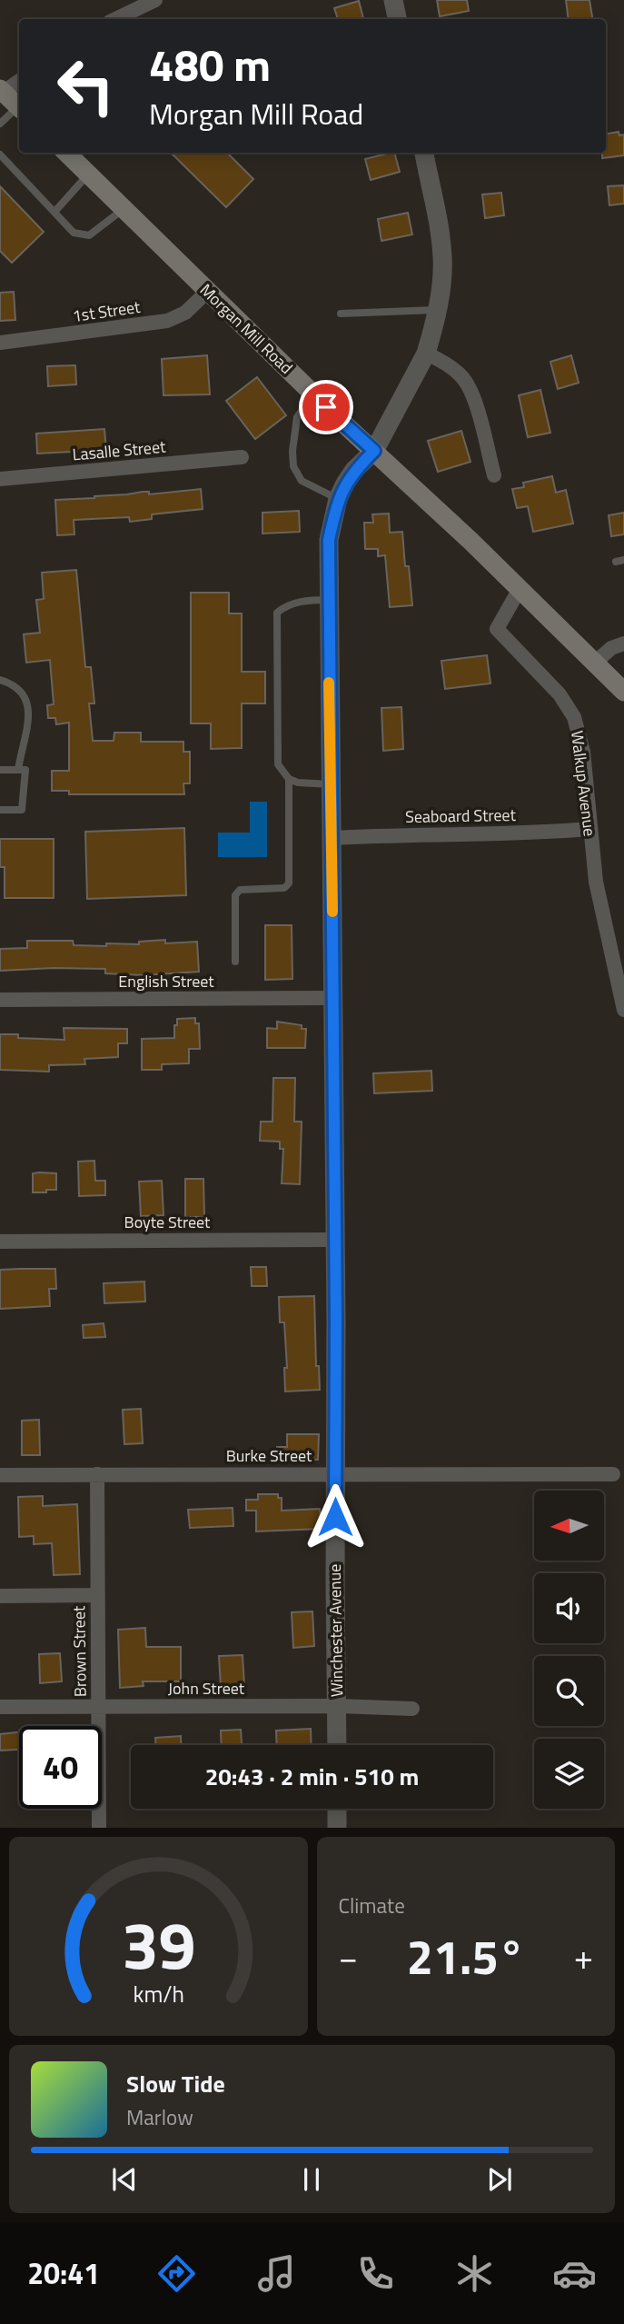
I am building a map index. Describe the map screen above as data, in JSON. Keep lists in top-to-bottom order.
{
  "streets": {
    "main road": ["Morgan Mill Road"],
    "street": [
      "1st Street",
      "Lasalle Street",
      "Walkup Avenue",
      "Seaboard Street",
      "English Street",
      "Boyte Street",
      "Burke Street",
      "Winchester Avenue",
      "Brown Street",
      "John Street"
    ]
  },
  "crossings": [
    ["1st Street", "Morgan Mill Road"],
    ["Morgan Mill Road", "Walkup Avenue"],
    ["Morgan Mill Road", "Winchester Avenue"],
    ["Walkup Avenue", "Seaboard Street"],
    ["Seaboard Street", "Winchester Avenue"],
    ["English Street", "Winchester Avenue"],
    ["Boyte Street", "Winchester Avenue"],
    ["Burke Street", "Winchester Avenue"],
    ["Burke Street", "Brown Street"],
    ["Winchester Avenue", "John Street"],
    ["Brown Street", "John Street"]
  ],
  "north": "left",
  "page": {
    "turn": ["480 m", "Morgan Mill Road"],
    "limit": "40",
    "trip": "20:43 · 2 min · 510 m",
    "tile": "Climate",
    "heat": ["−", "21.5°", "+"],
    "song": ["Slow Tide", "Marlow"],
    "tabs": "20:41",
    "gauge": ["39", "km/h"]
  }
}
